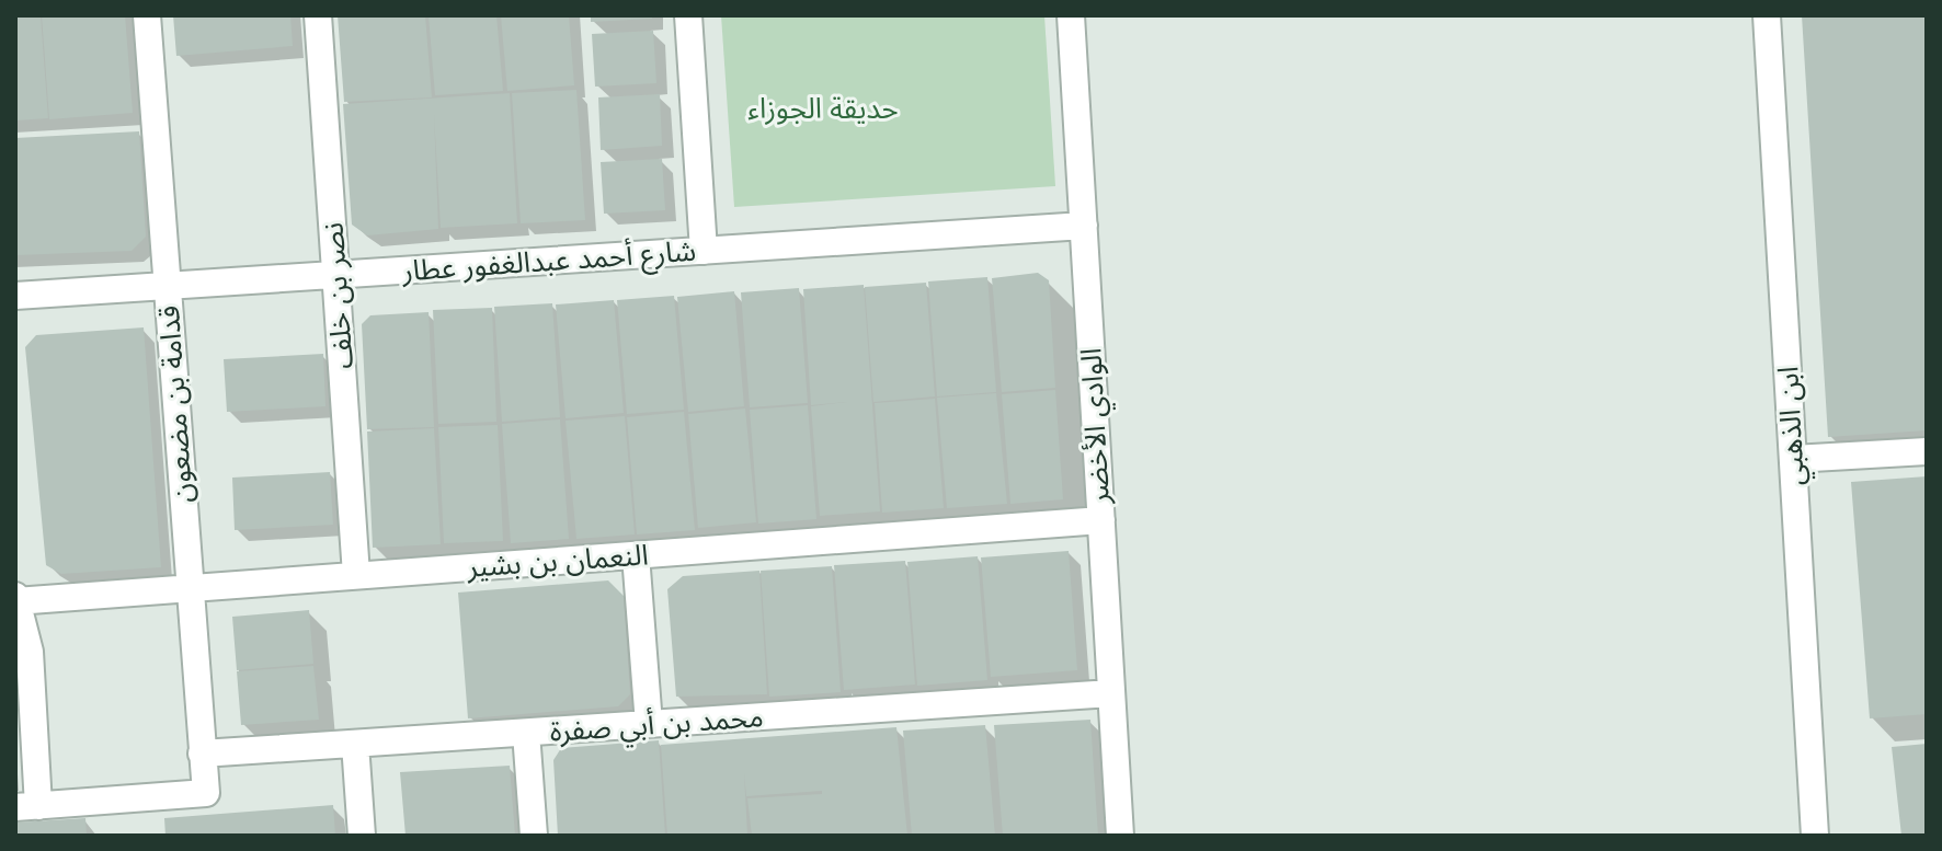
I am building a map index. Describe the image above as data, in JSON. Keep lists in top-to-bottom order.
{
  "streets": {
    "street": [
      "شارع أحمد عبدالغفور عطار",
      "نصر بن خلف",
      "قدامة بن مضعون",
      "الوادي الأخضر",
      "ابن الذهبي",
      "النعمان بن بشير",
      "محمد بن أبي صفرة"
    ]
  },
  "crossings": [
    ["شارع أحمد عبدالغفور عطار", "نصر بن خلف"],
    ["شارع أحمد عبدالغفور عطار", "قدامة بن مضعون"],
    ["شارع أحمد عبدالغفور عطار", "الوادي الأخضر"],
    ["نصر بن خلف", "النعمان بن بشير"],
    ["قدامة بن مضعون", "النعمان بن بشير"],
    ["قدامة بن مضعون", "محمد بن أبي صفرة"],
    ["الوادي الأخضر", "النعمان بن بشير"],
    ["الوادي الأخضر", "محمد بن أبي صفرة"]
  ],
  "parks": ["حديقة الجوزاء"]
}
